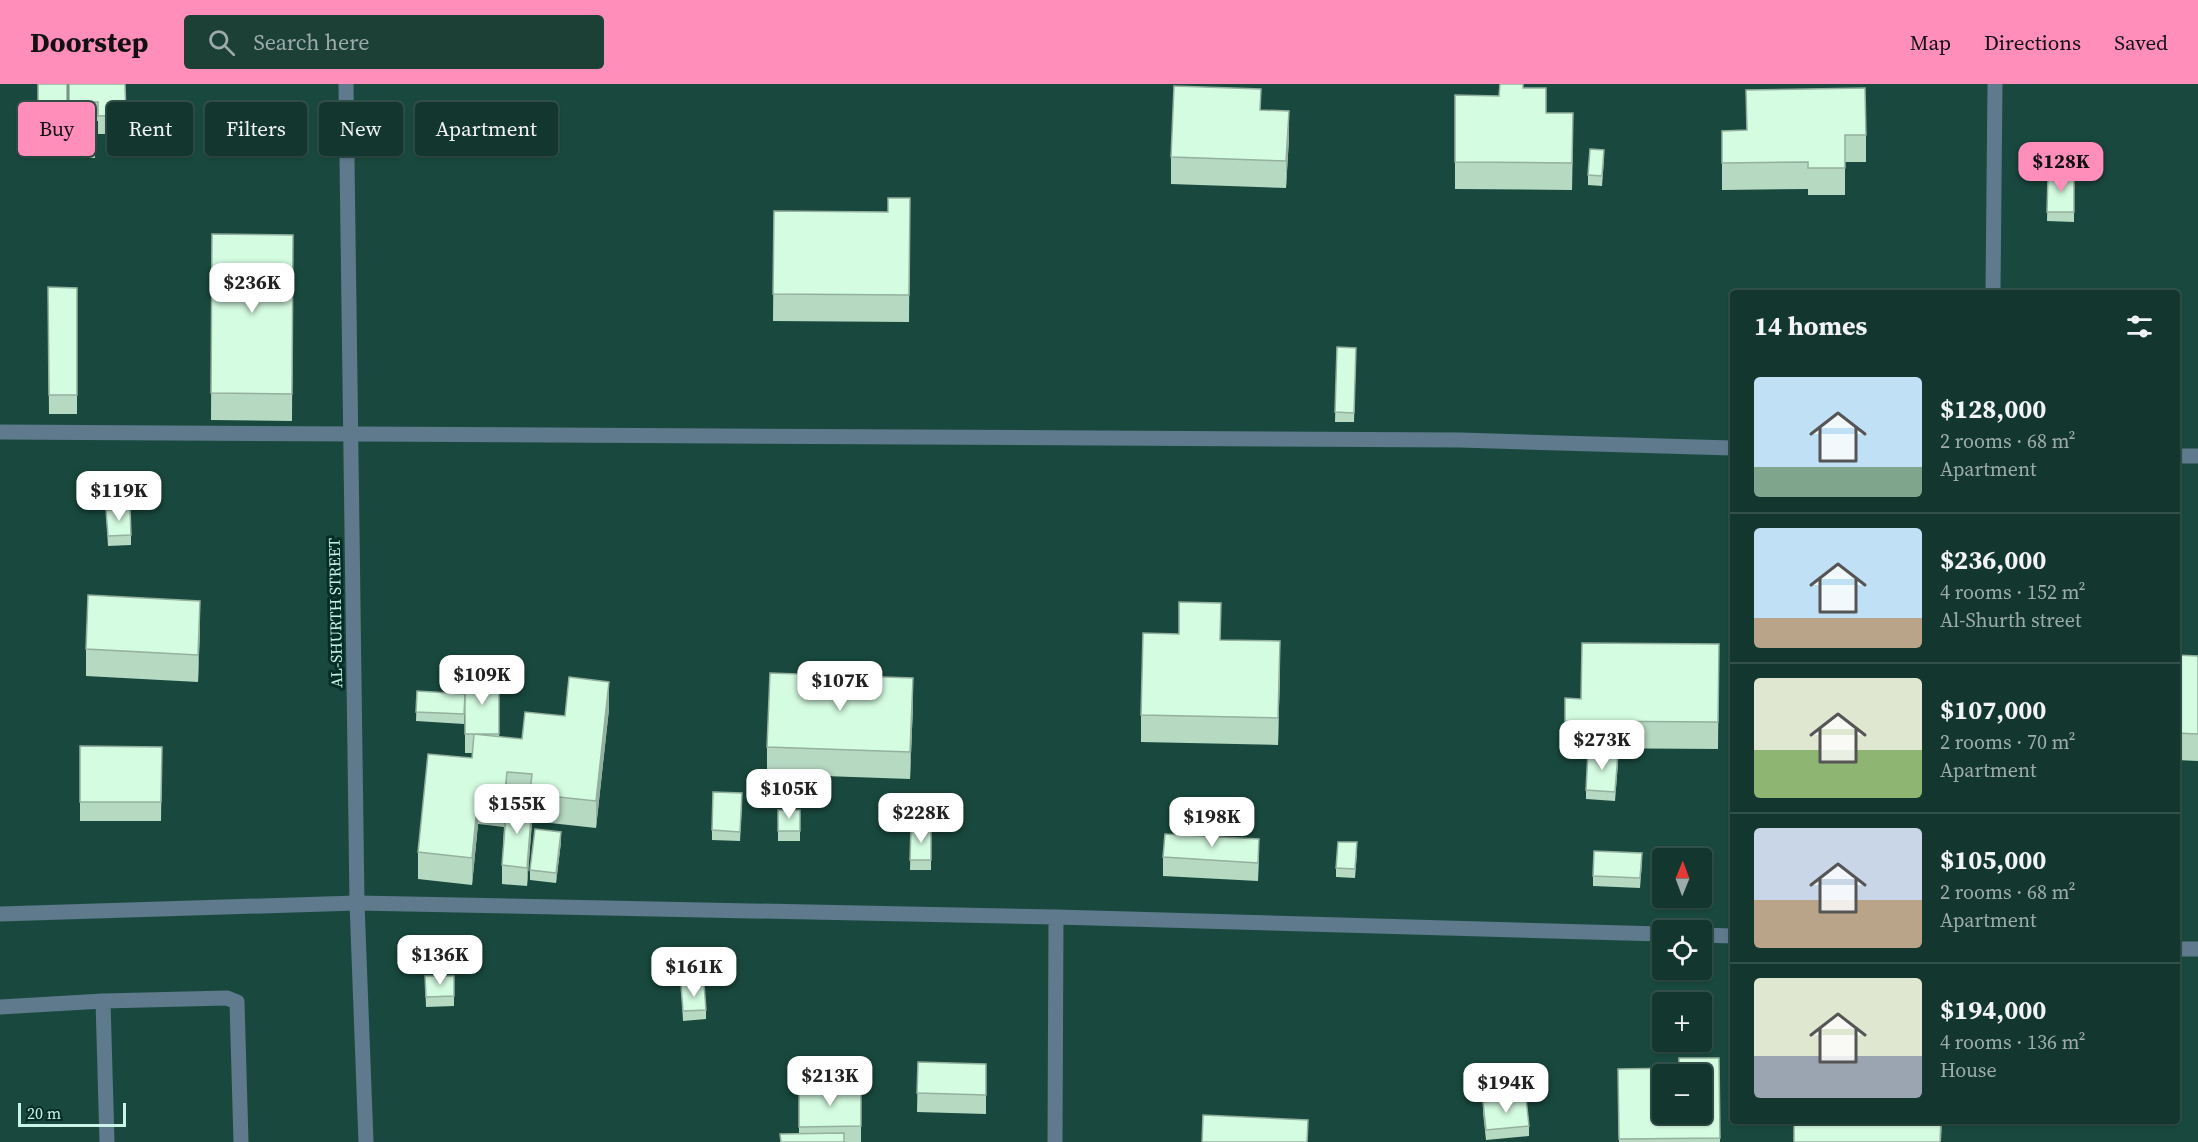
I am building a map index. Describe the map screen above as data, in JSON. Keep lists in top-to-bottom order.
{
  "streets": {
    "street": ["AL-SHURTH STREET"]
  },
  "scale_bar": "20 m",
  "north": "top",
  "page": {
    "header": "Doorstep",
    "search": "Search here",
    "nav": ["Map", "Directions", "Saved"],
    "chip": [
      "Buy",
      "Rent",
      "Filters",
      "New",
      "Apartment"
    ],
    "price": [
      "$128K",
      "$236K",
      "$119K",
      "$109K",
      "$107K",
      "$273K",
      "$105K",
      "$155K",
      "$228K",
      "$198K",
      "$136K",
      "$161K",
      "$213K",
      "$194K"
    ],
    "heading": "14 homes",
    "list": [
      {
        "name": "$128,000",
        "note": "2 rooms · 68 m² · Apartment"
      },
      {
        "name": "$236,000",
        "note": "4 rooms · 152 m² · Al-Shurth street"
      },
      {
        "name": "$107,000",
        "note": "2 rooms · 70 m² · Apartment"
      },
      {
        "name": "$105,000",
        "note": "2 rooms · 68 m² · Apartment"
      },
      {
        "name": "$194,000",
        "note": "4 rooms · 136 m² · House"
      }
    ],
    "map_buttons": ["+", "−"],
    "scale": "20 m"
  }
}
